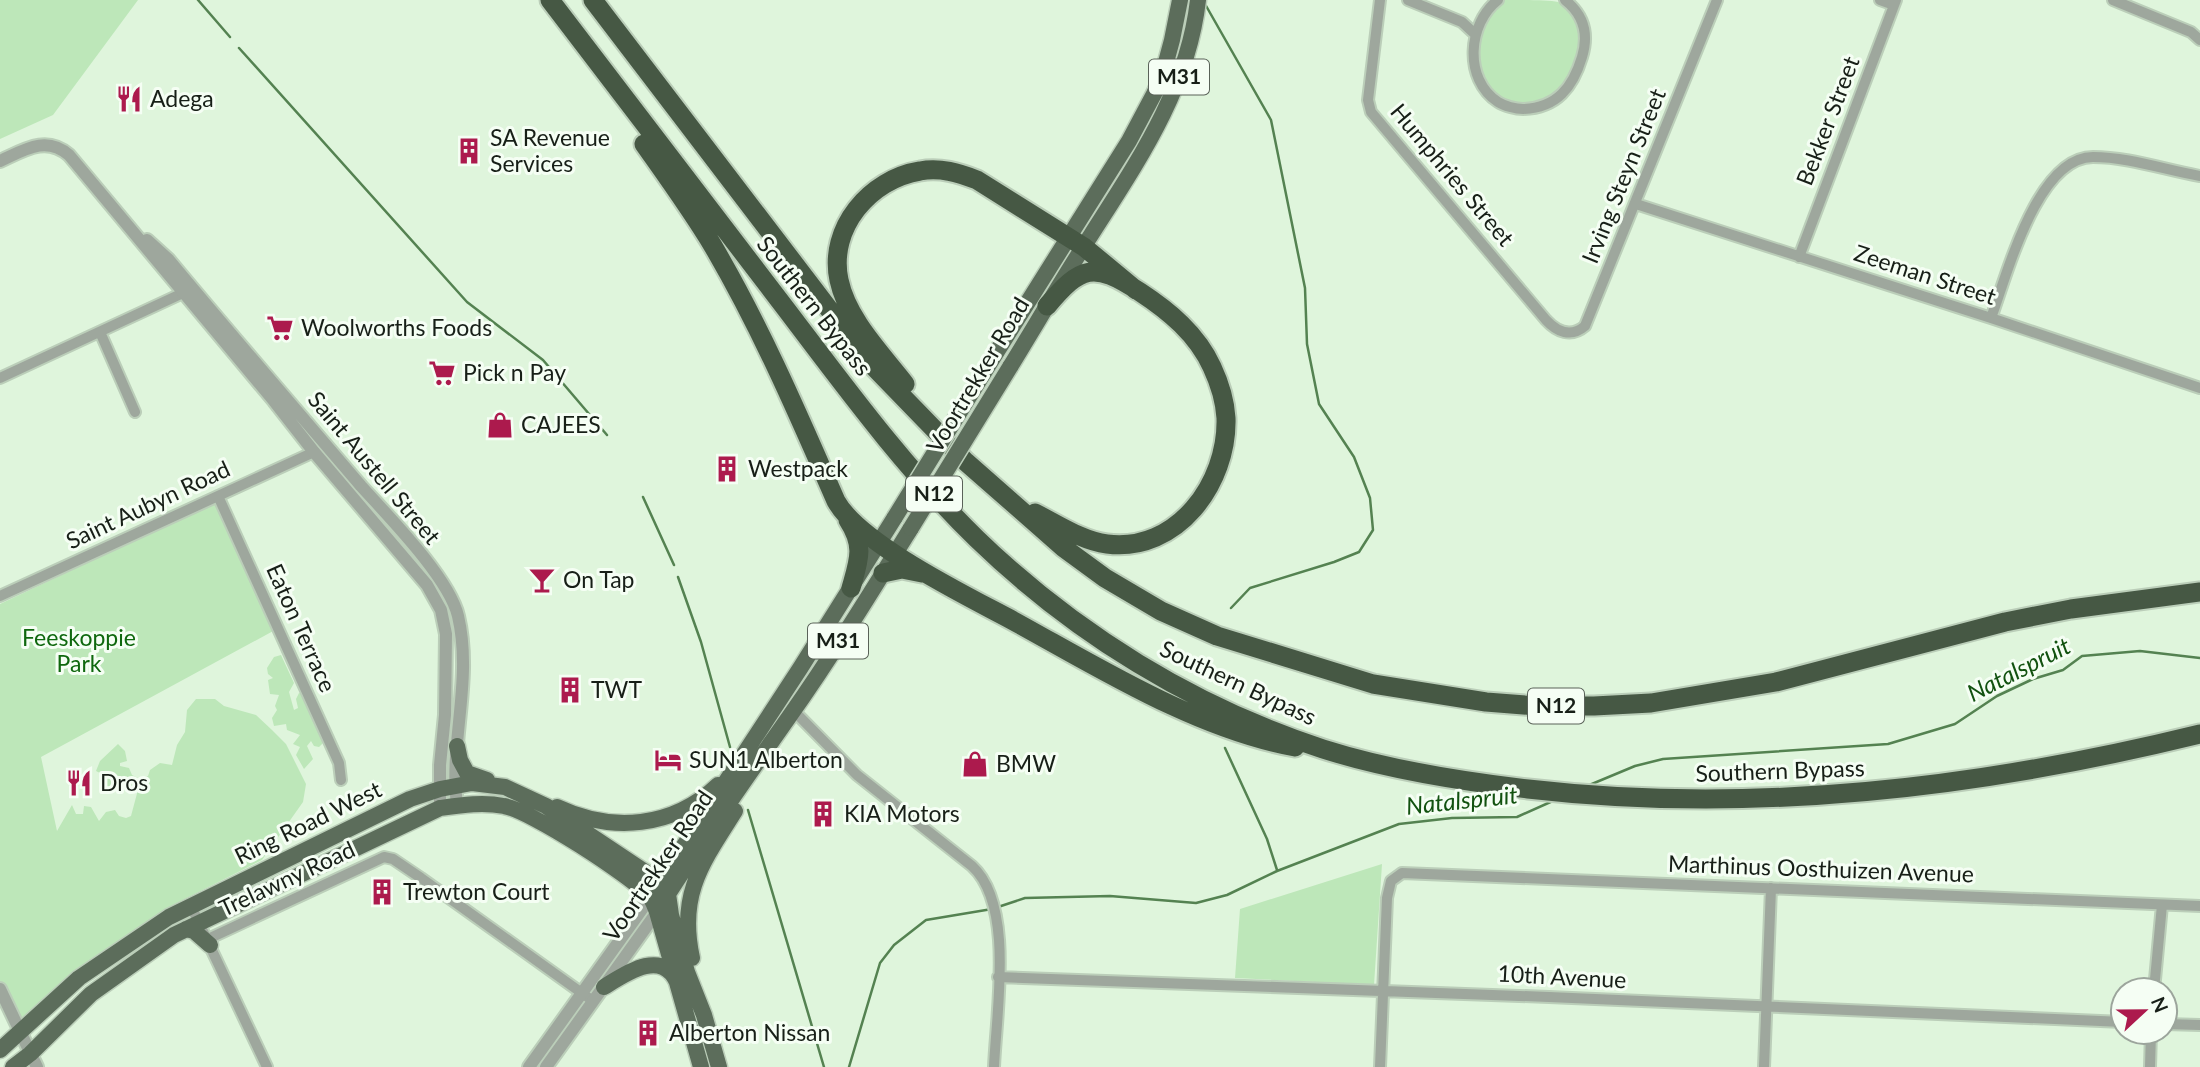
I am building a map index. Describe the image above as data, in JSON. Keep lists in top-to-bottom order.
{
  "streets": {
    "highway": ["Southern Bypass", "N12"],
    "main road": ["M31", "Voortrekker Road", "Ring Road West"],
    "street": [
      "Bekker Street",
      "Humphries Street",
      "Irving Steyn Street",
      "Zeeman Street",
      "Saint Austell Street",
      "Saint Aubyn Road",
      "Eaton Terrace",
      "Marthinus Oosthuizen Avenue",
      "Trelawny Road",
      "10th Avenue"
    ]
  },
  "crossings": [
    ["Bekker Street", "Zeeman Street"],
    ["Humphries Street", "Irving Steyn Street"],
    ["Irving Steyn Street", "Zeeman Street"],
    ["Voortrekker Road", "Ring Road West"],
    ["Voortrekker Road", "Trelawny Road"],
    ["Saint Austell Street", "Saint Aubyn Road"],
    ["Saint Austell Street", "Ring Road West"],
    ["Saint Aubyn Road", "Eaton Terrace"],
    ["Marthinus Oosthuizen Avenue", "10th Avenue"]
  ],
  "water": ["Natalspruit"],
  "parks": ["Feeskoppie Park"],
  "places": {
    "restaurant": ["Adega", "Dros"],
    "building": [
      "SA Revenue Services",
      "Westpack",
      "TWT",
      "KIA Motors",
      "Trewton Court",
      "Alberton Nissan"
    ],
    "supermarket": ["Woolworths Foods", "Pick n Pay"],
    "shop": ["CAJEES", "BMW"],
    "bar": ["On Tap"],
    "hotel": ["SUN1 Alberton"]
  },
  "north": "right"
}
